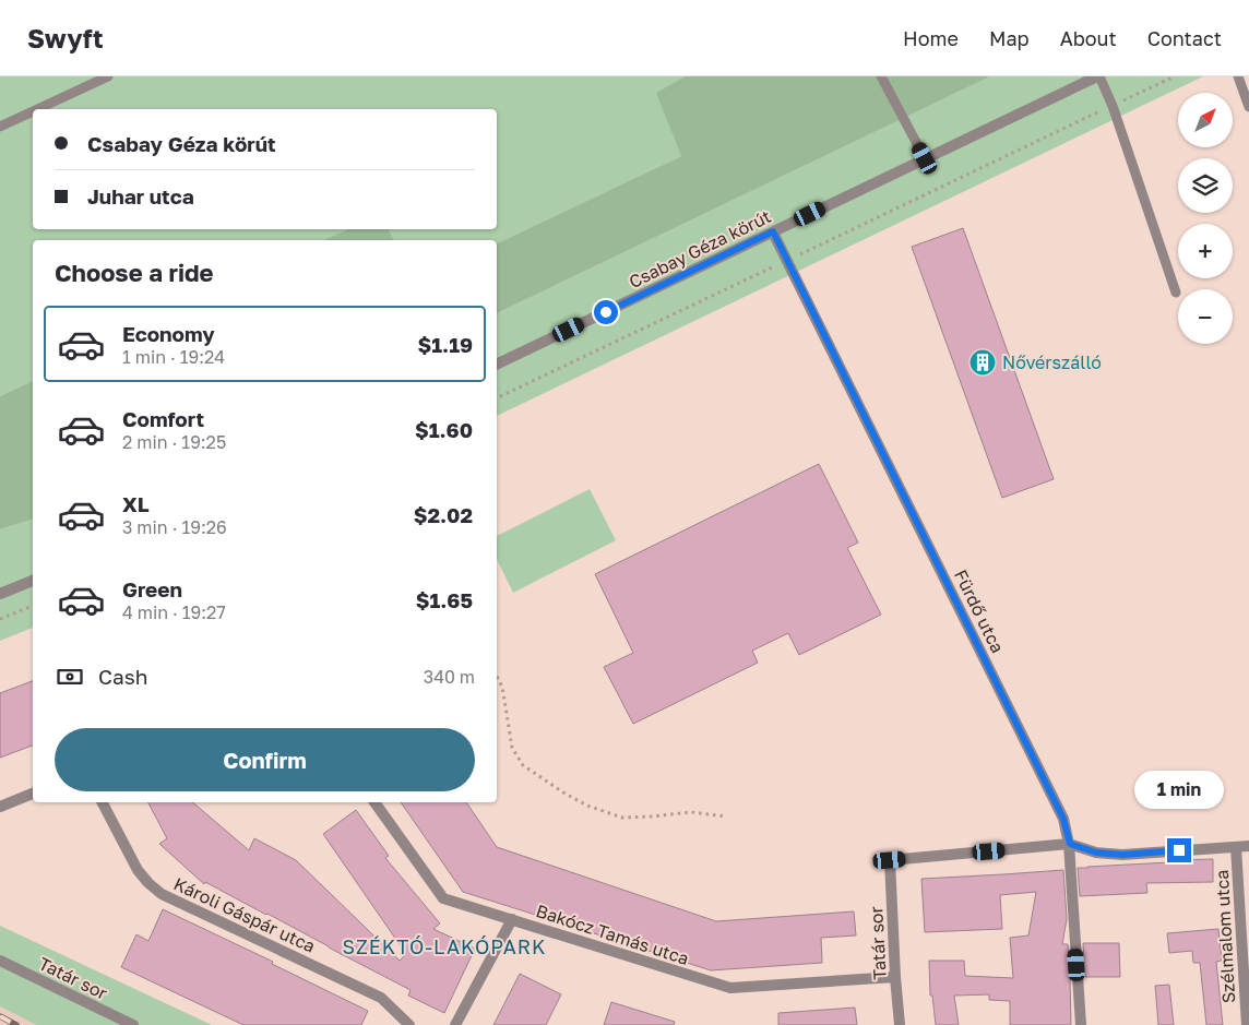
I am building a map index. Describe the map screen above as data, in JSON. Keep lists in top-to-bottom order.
{
  "streets": {
    "street": [
      "Csabay Géza körút",
      "Fürdő utca",
      "Károli Gáspár utca",
      "Bakócz Tamás utca",
      "Szélmalom utca",
      "Tatár sor"
    ]
  },
  "crossings": [
    ["Csabay Géza körút", "Fürdő utca"],
    ["Fürdő utca", "Tatár sor"],
    ["Bakócz Tamás utca", "Tatár sor"]
  ],
  "districts": ["SZÉKTÓ-LAKÓPARK"],
  "places": {
    "building": ["Nővérszálló"]
  },
  "north": "top right",
  "page": {
    "header": "Swyft",
    "nav": [
      "Home",
      "Map",
      "About",
      "Contact"
    ],
    "map_buttons": ["+", "−"],
    "banner": ["Csabay Géza körút", "Juhar utca"],
    "heading": "Choose a ride",
    "list": [
      {
        "name": "Economy",
        "note": "1 min · 19:24",
        "value": "$1.19"
      },
      {
        "name": "Comfort",
        "note": "2 min · 19:25",
        "value": "$1.60"
      },
      {
        "name": "XL",
        "note": "3 min · 19:26",
        "value": "$2.02"
      },
      {
        "name": "Green",
        "note": "4 min · 19:27",
        "value": "$1.65"
      }
    ],
    "pay": ["Cash", "340 m"],
    "buttons": "Confirm",
    "bubble": "1 min"
  }
}
